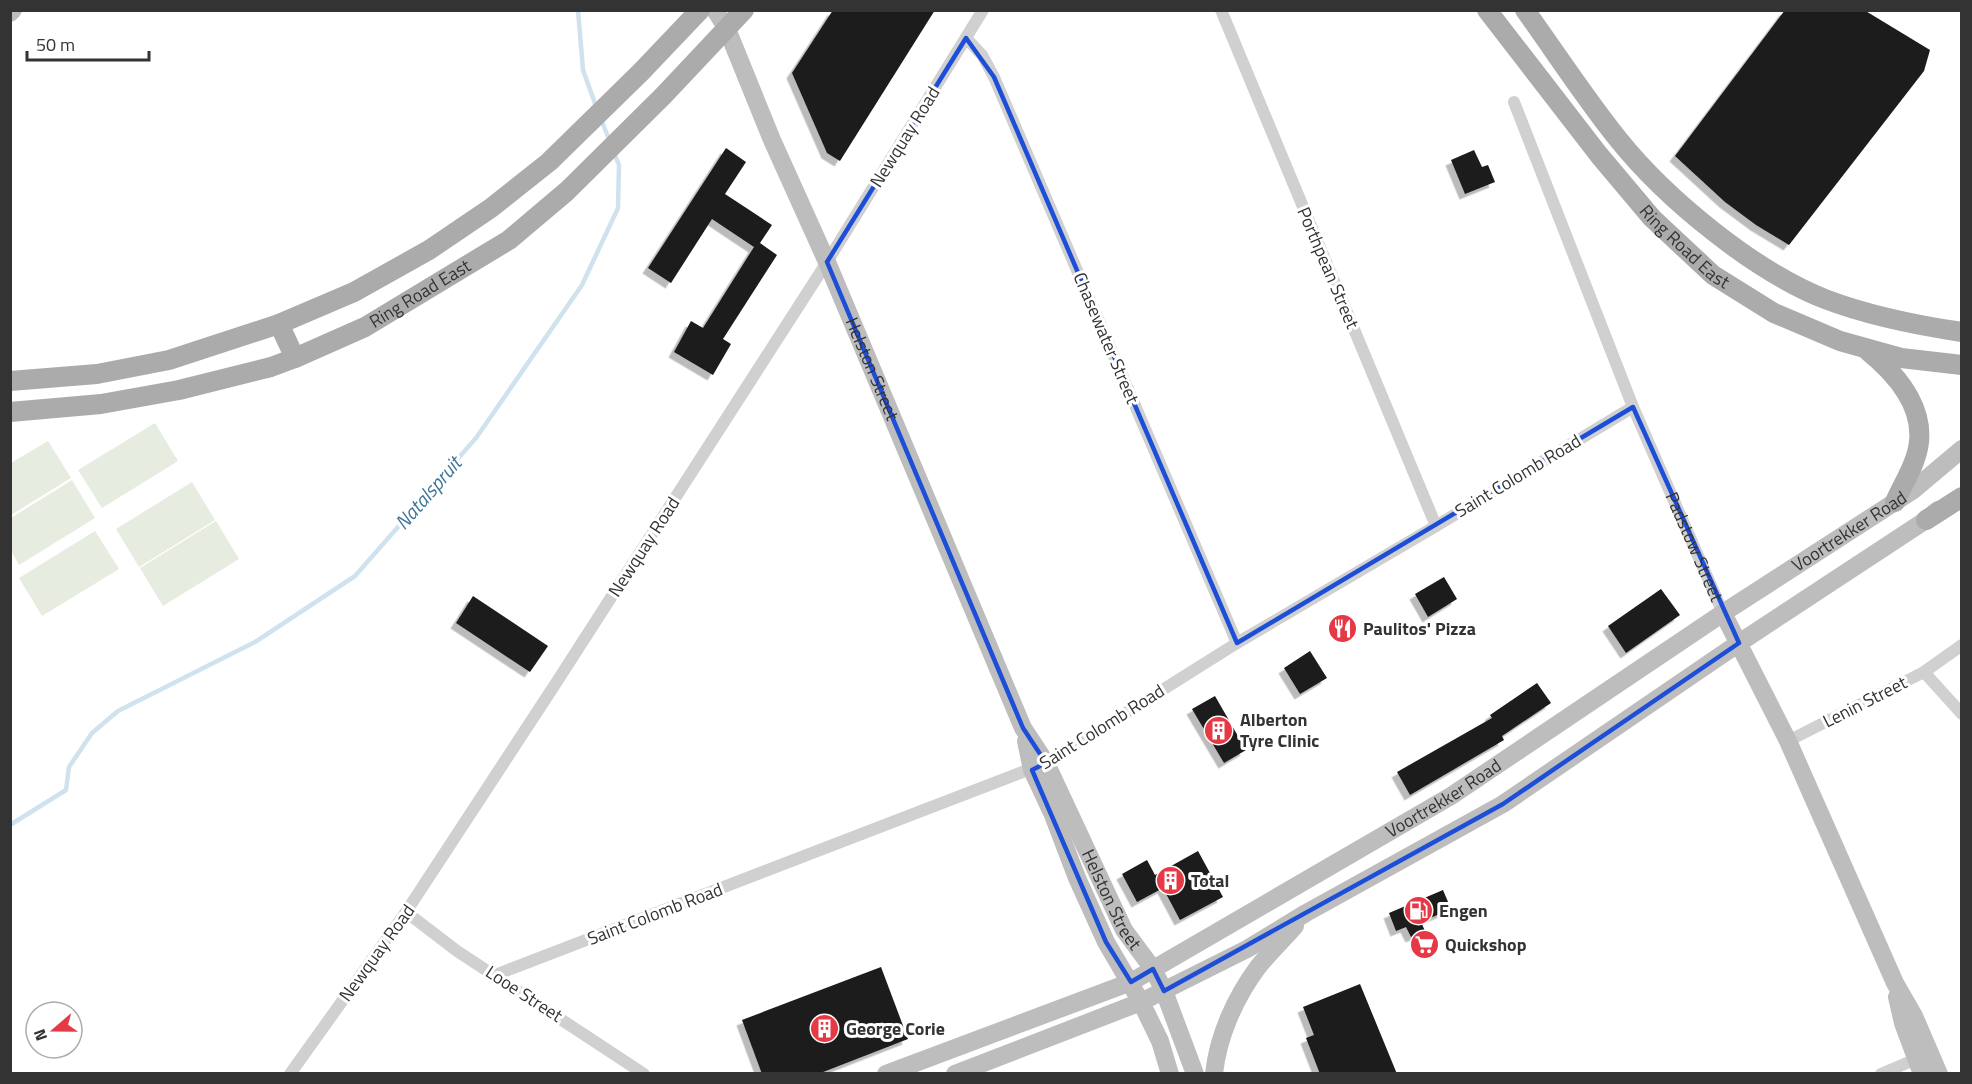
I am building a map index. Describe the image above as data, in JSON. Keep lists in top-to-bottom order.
{
  "streets": {
    "main road": [
      "Ring Road East",
      "Helston Street",
      "Voortrekker Road",
      "Padstow Street"
    ],
    "street": [
      "Newquay Road",
      "Porthpean Street",
      "Chasewater Street",
      "Saint Colomb Road",
      "Lenin Street",
      "Looe Street"
    ]
  },
  "crossings": [
    ["Newquay Road", "Chasewater Street"],
    ["Newquay Road", "Helston Street"],
    ["Newquay Road", "Looe Street"],
    ["Ring Road East", "Helston Street"],
    ["Porthpean Street", "Saint Colomb Road"],
    ["Chasewater Street", "Saint Colomb Road"],
    ["Helston Street", "Saint Colomb Road"],
    ["Helston Street", "Voortrekker Road"],
    ["Saint Colomb Road", "Padstow Street"],
    ["Saint Colomb Road", "Looe Street"],
    ["Voortrekker Road", "Padstow Street"],
    ["Padstow Street", "Lenin Street"]
  ],
  "water": ["Natalspruit"],
  "places": {
    "restaurant": ["Paulitos' Pizza"],
    "building": ["Alberton Tyre Clinic", "Total", "George Corie"],
    "fuel station": ["Engen"],
    "supermarket": ["Quickshop"]
  },
  "scale_bar": "50 m",
  "north": "left"
}
